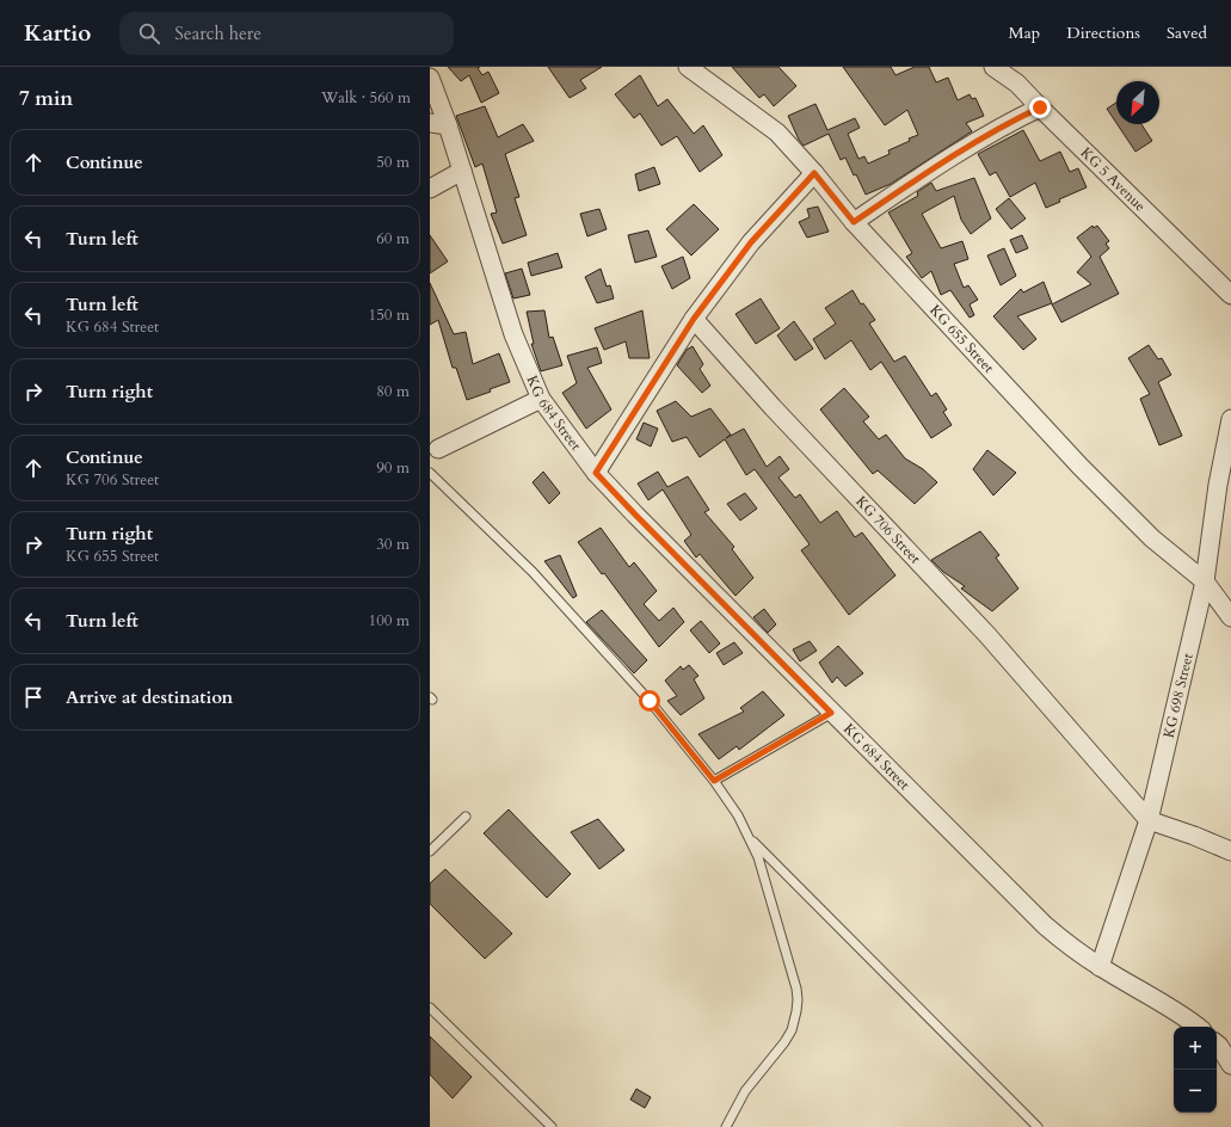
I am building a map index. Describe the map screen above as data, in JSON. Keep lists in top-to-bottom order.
{
  "streets": {
    "street": [
      "KG 5 Avenue",
      "KG 655 Street",
      "KG 684 Street",
      "KG 706 Street",
      "KG 698 Street"
    ]
  },
  "crossings": [
    ["KG 655 Street", "KG 698 Street"],
    ["KG 684 Street", "KG 698 Street"],
    ["KG 706 Street", "KG 698 Street"]
  ],
  "north": "bottom left",
  "page": {
    "header": "Kartio",
    "search": "Search here",
    "nav": ["Map", "Directions", "Saved"],
    "heading": ["7 min", "Walk · 560 m"],
    "list": [
      ["Continue", "50 m"],
      ["Turn left", "60 m"],
      ["Turn left", "KG 684 Street", "150 m"],
      ["Turn right", "80 m"],
      ["Continue", "KG 706 Street", "90 m"],
      ["Turn right", "KG 655 Street", "30 m"],
      ["Turn left", "100 m"],
      "Arrive at destination"
    ],
    "map_buttons": ["+", "−"]
  }
}
